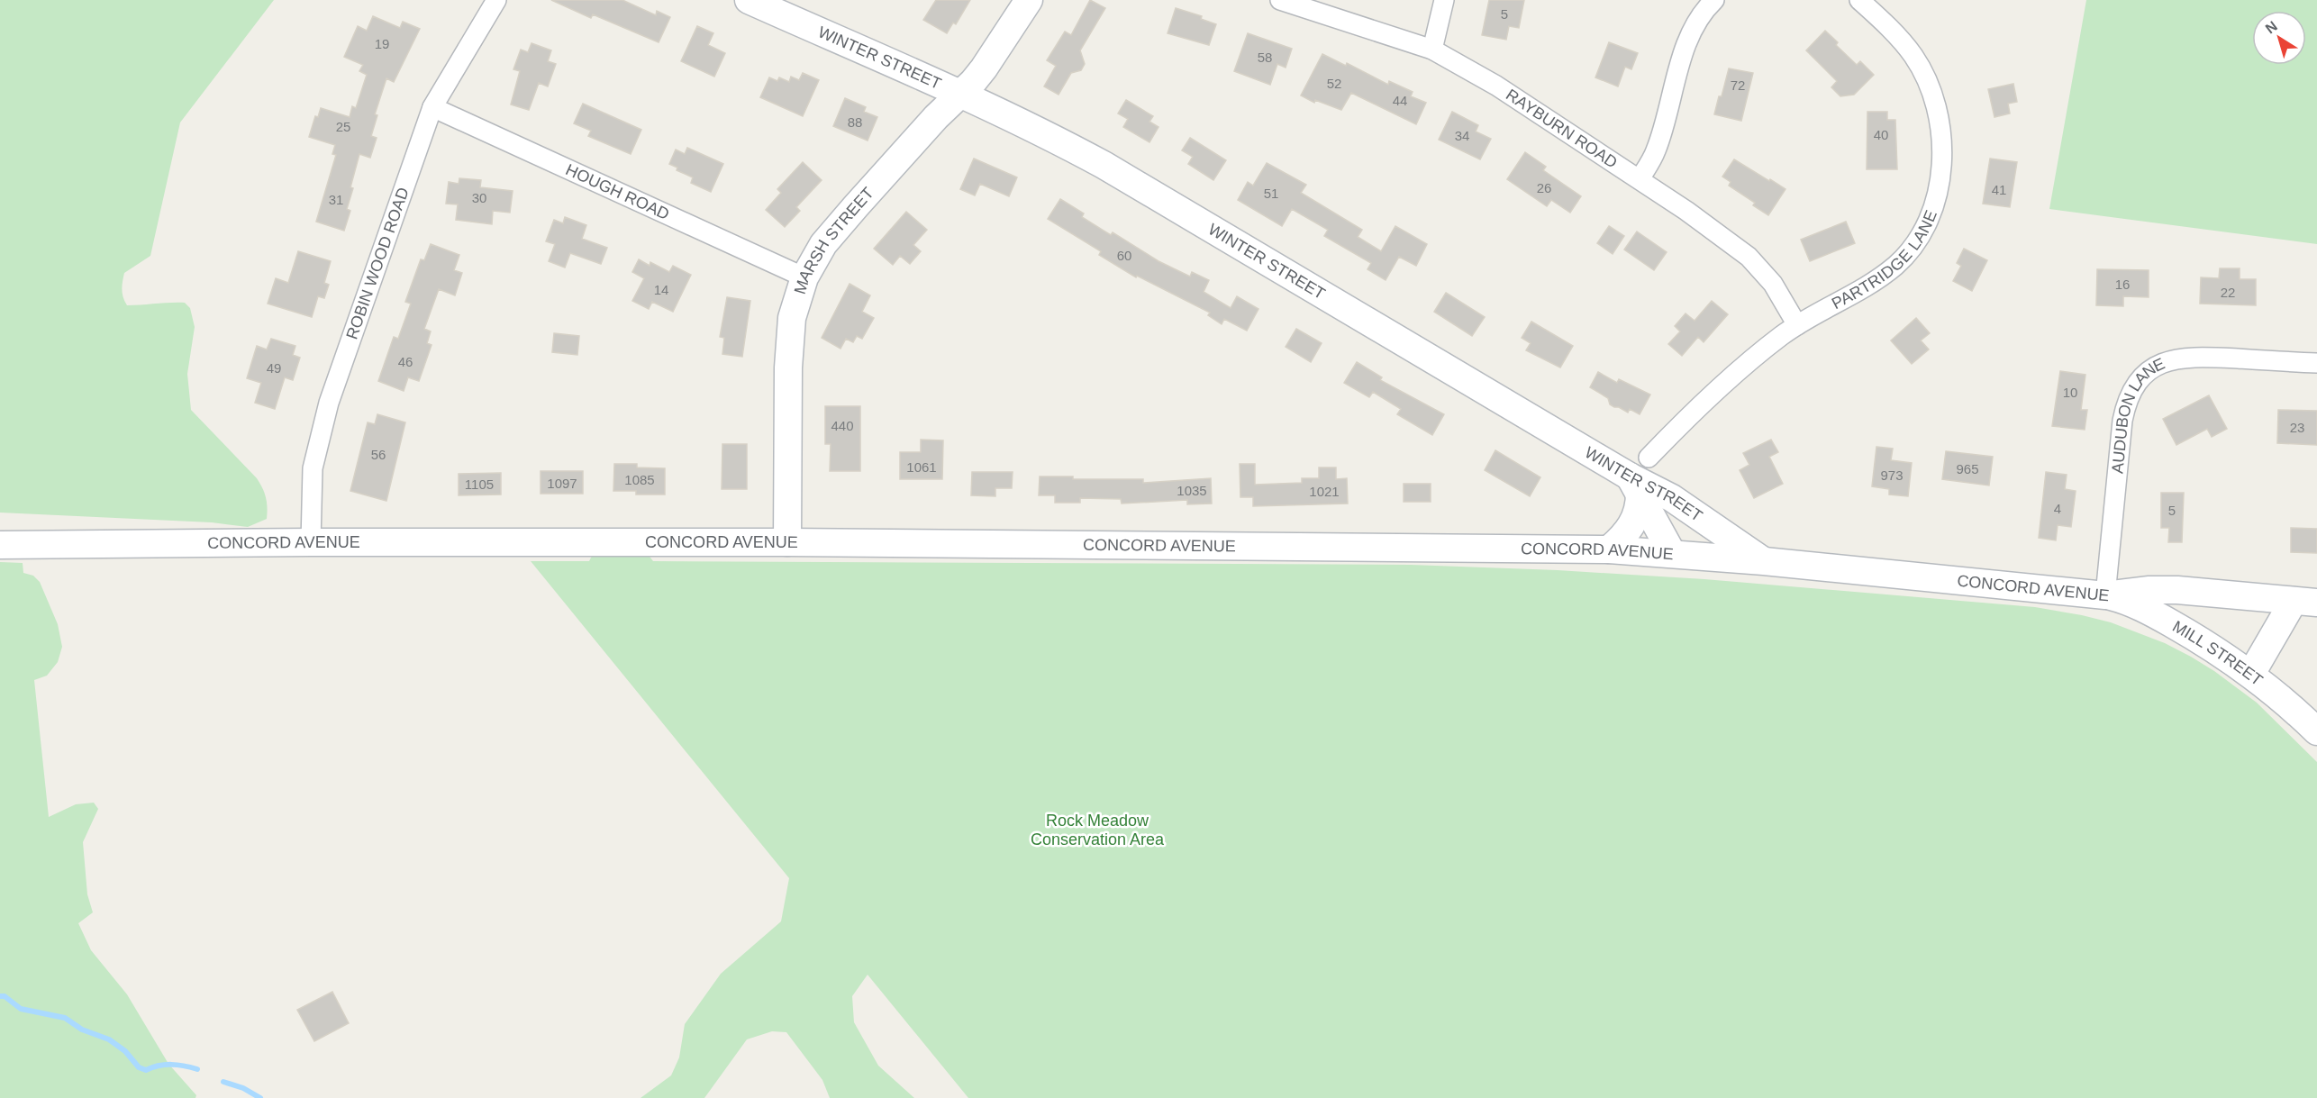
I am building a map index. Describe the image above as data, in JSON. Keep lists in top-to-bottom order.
{
  "streets": {
    "main road": [
      "WINTER STREET",
      "MARSH STREET",
      "CONCORD AVENUE",
      "MILL STREET"
    ],
    "street": [
      "RAYBURN ROAD",
      "HOUGH ROAD",
      "PARTRIDGE LANE",
      "ROBIN WOOD ROAD",
      "AUDUBON LANE"
    ]
  },
  "crossings": [
    ["WINTER STREET", "MARSH STREET"],
    ["WINTER STREET", "CONCORD AVENUE"],
    ["RAYBURN ROAD", "PARTRIDGE LANE"],
    ["HOUGH ROAD", "MARSH STREET"],
    ["HOUGH ROAD", "ROBIN WOOD ROAD"],
    ["MARSH STREET", "CONCORD AVENUE"],
    ["ROBIN WOOD ROAD", "CONCORD AVENUE"],
    ["AUDUBON LANE", "CONCORD AVENUE"],
    ["AUDUBON LANE", "MILL STREET"],
    ["CONCORD AVENUE", "MILL STREET"]
  ],
  "parks": ["Rock Meadow Conservation Area"],
  "house_numbers": [
    "5",
    "19",
    "58",
    "52",
    "72",
    "44",
    "88",
    "25",
    "40",
    "34",
    "26",
    "41",
    "51",
    "30",
    "31",
    "60",
    "16",
    "14",
    "22",
    "46",
    "49",
    "10",
    "440",
    "23",
    "56",
    "1061",
    "965",
    "973",
    "1085",
    "1097",
    "1105",
    "1035",
    "1021",
    "4",
    "5"
  ],
  "north": "top left"
}
